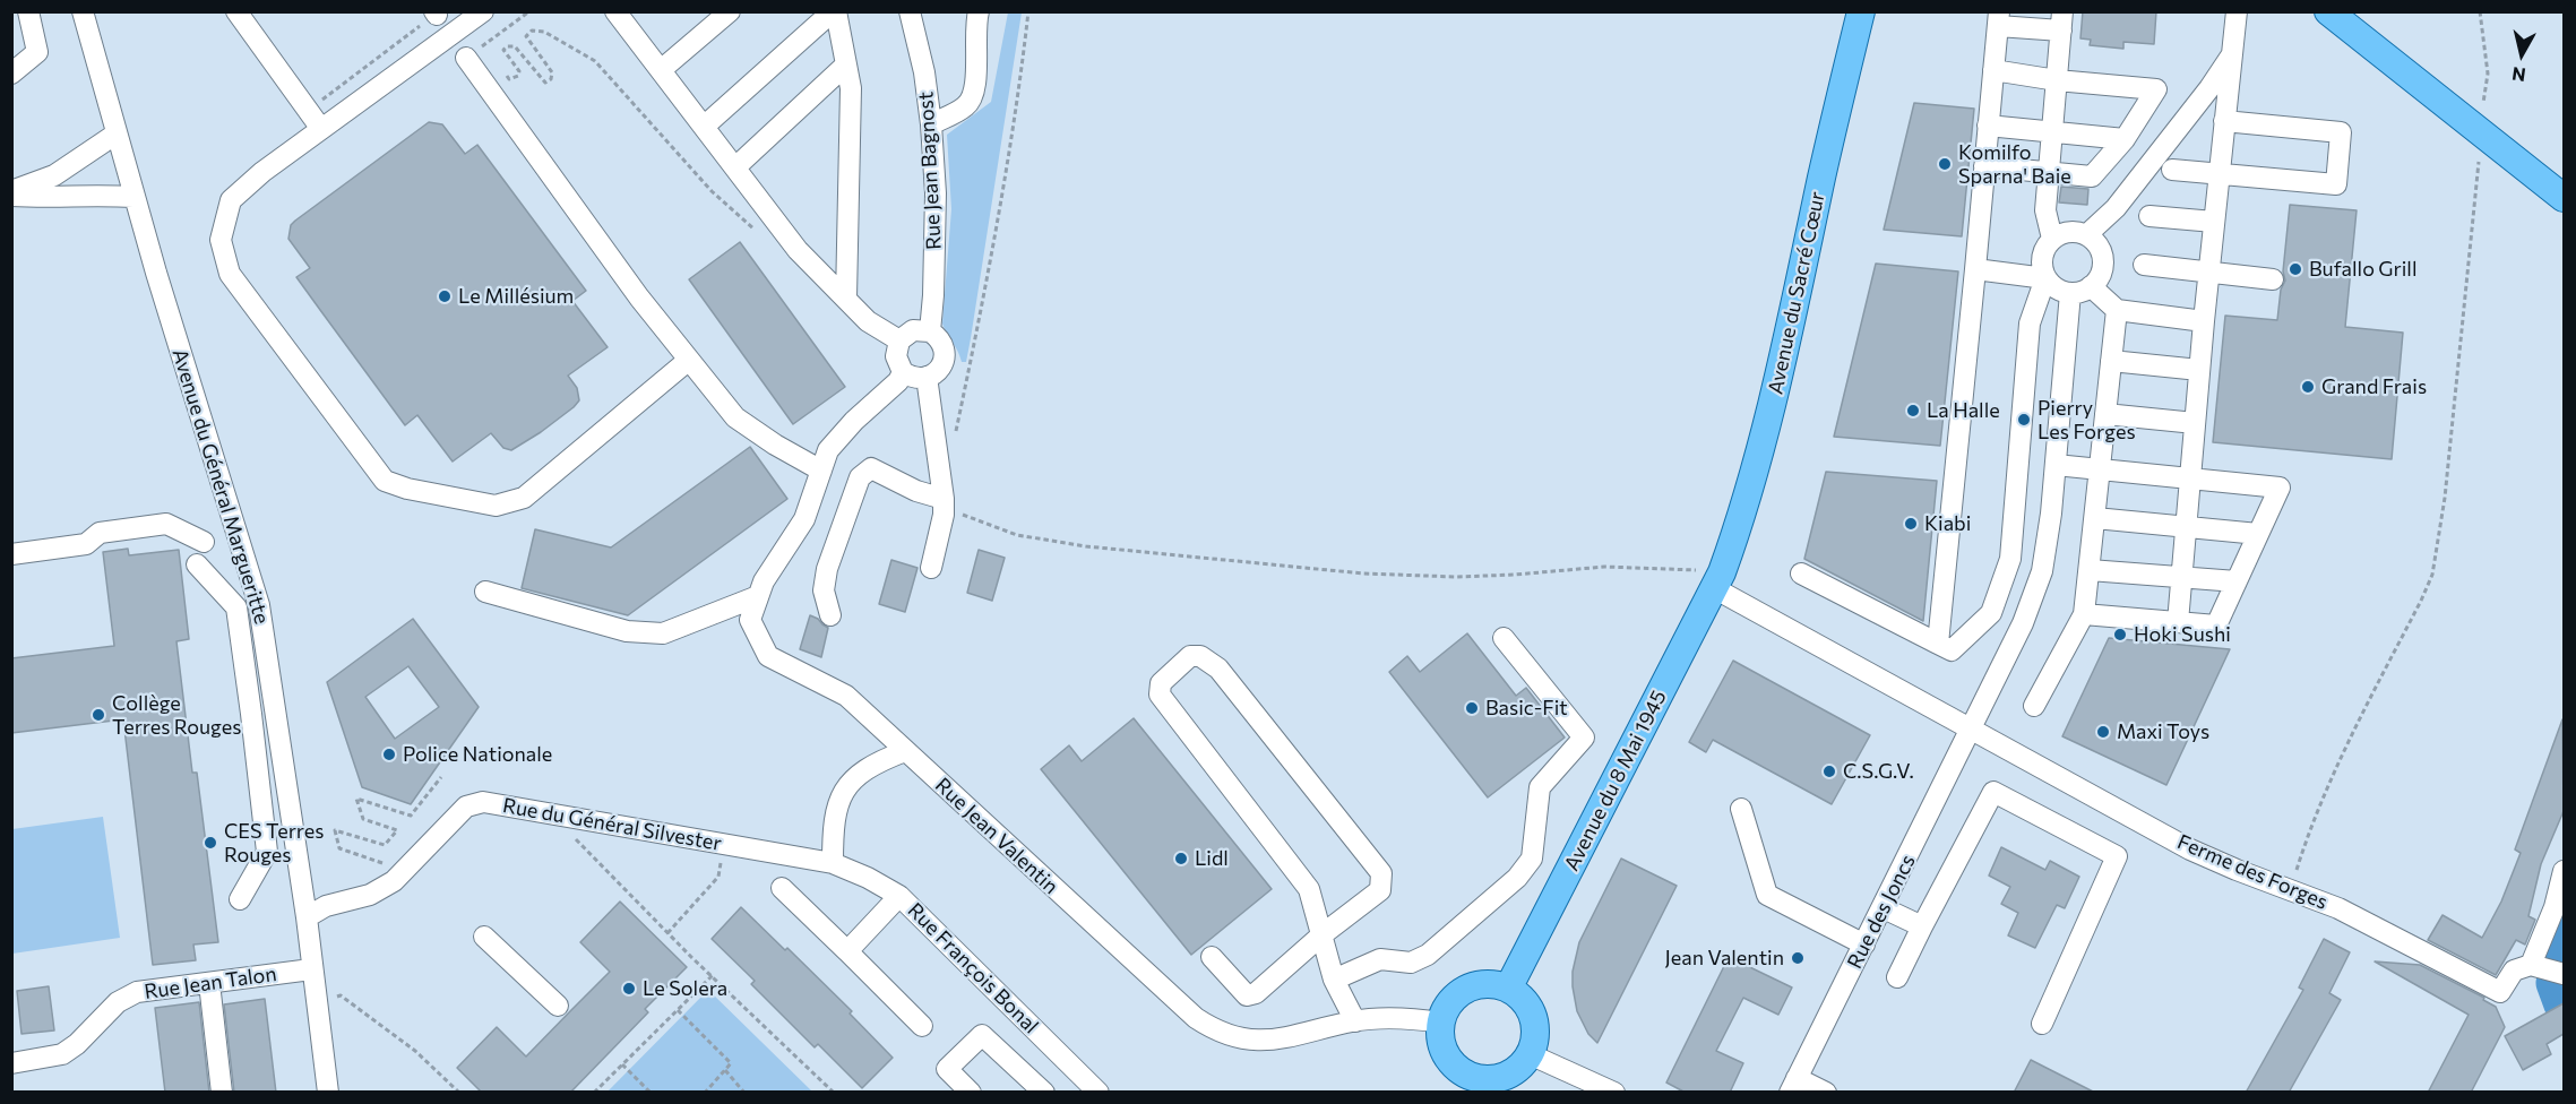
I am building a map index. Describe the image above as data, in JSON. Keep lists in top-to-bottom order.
{
  "streets": {
    "main road": ["Avenue du Sacré Cœur", "Avenue du 8 Mai 1945"],
    "street": [
      "Rue Jean Bagnost",
      "Avenue du Général Margueritte",
      "Rue du Général Silvester",
      "Rue Jean Valentin",
      "Ferme des Forges",
      "Rue des Joncs",
      "Rue François Bonal",
      "Rue Jean Talon"
    ]
  },
  "crossings": [
    ["Rue Jean Bagnost", "Rue Jean Valentin"],
    ["Avenue du Sacré Cœur", "Avenue du 8 Mai 1945"],
    ["Avenue du Sacré Cœur", "Ferme des Forges"],
    ["Avenue du Général Margueritte", "Rue du Général Silvester"],
    ["Avenue du Général Margueritte", "Rue Jean Talon"],
    ["Avenue du 8 Mai 1945", "Rue Jean Valentin"],
    ["Avenue du 8 Mai 1945", "Ferme des Forges"],
    ["Rue du Général Silvester", "Rue François Bonal"],
    ["Ferme des Forges", "Rue des Joncs"]
  ],
  "places": [
    "Komilfo Sparna' Baie",
    "Bufallo Grill",
    "Le Millésium",
    "Grand Frais",
    "La Halle",
    "Pierry Les Forges",
    "Kiabi",
    "Hoki Sushi",
    "Basic-Fit",
    "Collège Terres Rouges",
    "Maxi Toys",
    "Police Nationale",
    "C.S.G.V.",
    "CES Terres Rouges",
    "Lidl",
    "Jean Valentin",
    "Le Solera"
  ],
  "north": "bottom"
}
